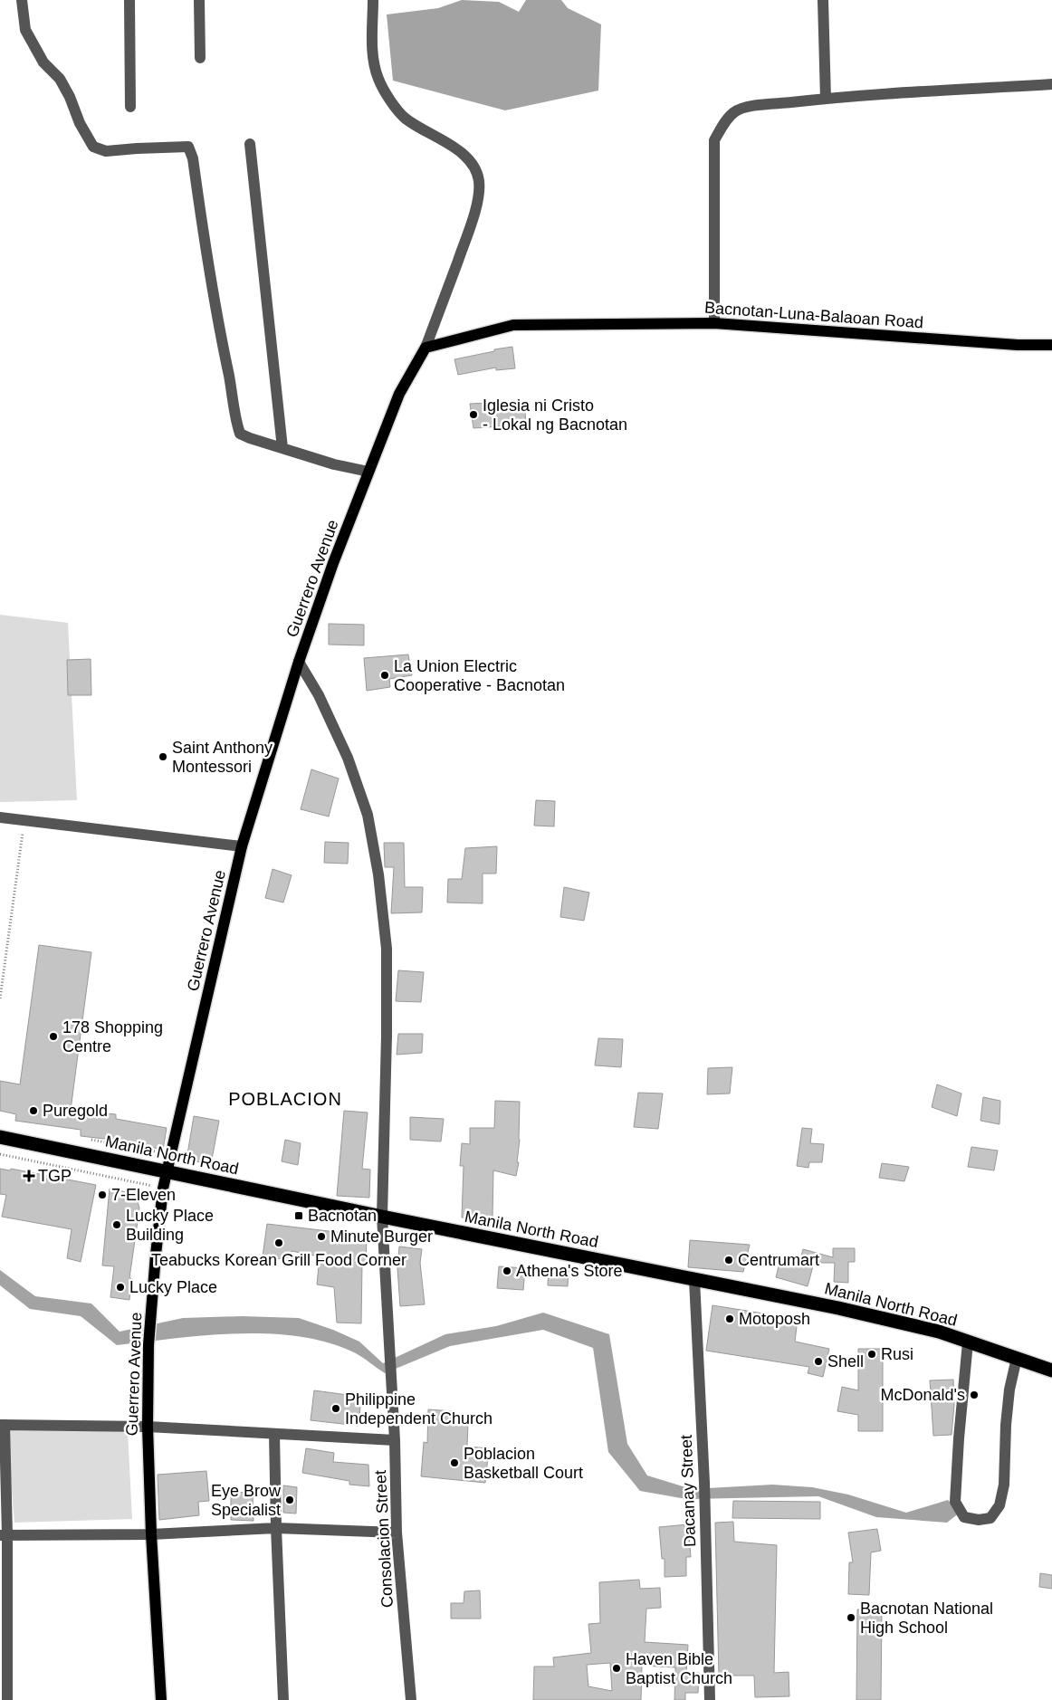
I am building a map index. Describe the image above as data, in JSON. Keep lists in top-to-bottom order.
{
  "streets": {
    "highway": ["Manila North Road"],
    "main road": ["Bacnotan-Luna-Balaoan Road", "Guerrero Avenue"],
    "street": ["Dacanay Street", "Consolacion Street"]
  },
  "crossings": [
    ["Bacnotan-Luna-Balaoan Road", "Guerrero Avenue"],
    ["Guerrero Avenue", "Manila North Road"],
    ["Guerrero Avenue", "Consolacion Street"],
    ["Manila North Road", "Dacanay Street"],
    ["Manila North Road", "Consolacion Street"]
  ],
  "districts": ["POBLACION"],
  "places": {
    "other": [
      "Iglesia ni Cristo - Lokal ng Bacnotan",
      "La Union Electric Cooperative - Bacnotan",
      "Saint Anthony Montessori",
      "178 Shopping Centre",
      "Puregold",
      "7-Eleven",
      "Lucky Place Building",
      "Minute Burger",
      "Teabucks Korean Grill Food Corner",
      "Centrumart",
      "Athena's Store",
      "Lucky Place",
      "Motoposh",
      "Rusi",
      "Shell",
      "McDonald's",
      "Philippine Independent Church",
      "Poblacion Basketball Court",
      "Eye Brow Specialist",
      "Bacnotan National High School",
      "Haven Bible Baptist Church"
    ],
    "health": ["TGP"],
    "transit": ["Bacnotan"]
  }
}
